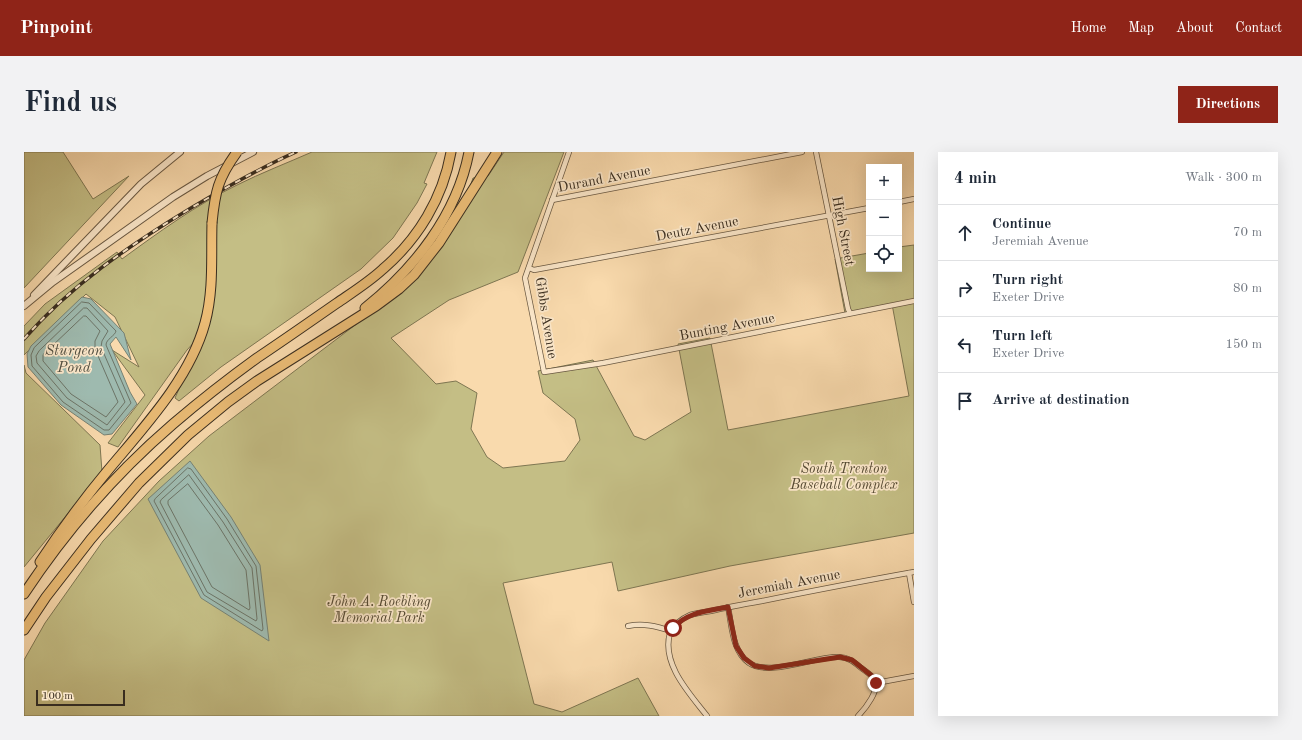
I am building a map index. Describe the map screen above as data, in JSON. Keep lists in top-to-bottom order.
{
  "streets": {
    "street": [
      "Durand Avenue",
      "Deutz Avenue",
      "High Street",
      "Gibbs Avenue",
      "Bunting Avenue",
      "Jeremiah Avenue"
    ]
  },
  "crossings": [
    ["Durand Avenue", "Gibbs Avenue"],
    ["Deutz Avenue", "High Street"],
    ["Deutz Avenue", "Gibbs Avenue"],
    ["High Street", "Bunting Avenue"],
    ["Gibbs Avenue", "Bunting Avenue"]
  ],
  "water": ["Sturgeon Pond"],
  "parks": ["South Trenton Baseball Complex", "John A. Roebling Memorial Park"],
  "scale_bar": "100 m",
  "page": {
    "header": "Pinpoint",
    "nav": [
      "Home",
      "Map",
      "About",
      "Contact"
    ],
    "buttons": "Directions",
    "title": "Find us",
    "heading": ["4 min", "Walk · 300 m"],
    "map_buttons": ["+", "−"],
    "list": [
      ["Continue", "Jeremiah Avenue", "70 m"],
      ["Turn right", "Exeter Drive", "80 m"],
      ["Turn left", "Exeter Drive", "150 m"],
      "Arrive at destination"
    ],
    "scale": "100 m"
  }
}
